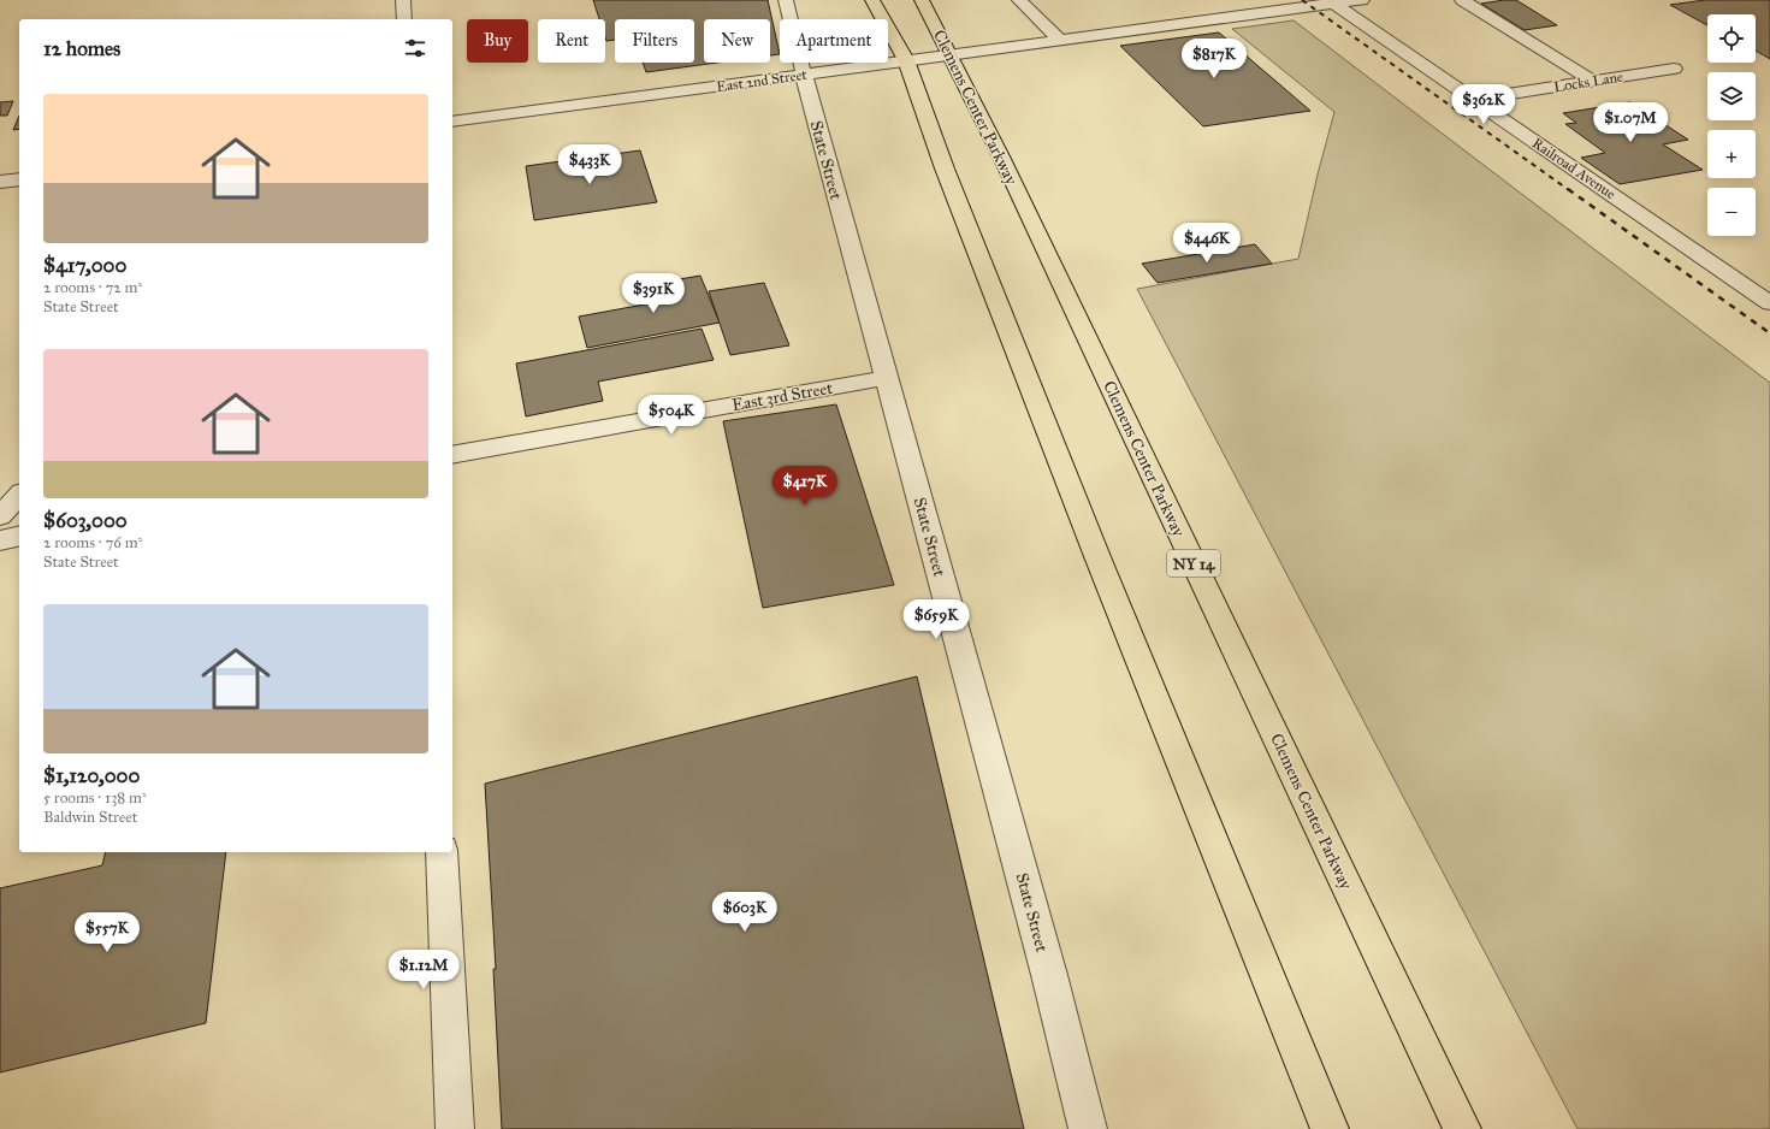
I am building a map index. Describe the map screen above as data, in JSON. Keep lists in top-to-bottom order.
{
  "streets": {
    "main road": ["Clemens Center Parkway", "NY 14"],
    "street": [
      "East 2nd Street",
      "Locks Lane",
      "State Street",
      "Railroad Avenue",
      "East 3rd Street"
    ]
  },
  "crossings": [
    ["East 2nd Street", "Clemens Center Parkway"],
    ["East 2nd Street", "State Street"],
    ["East 2nd Street", "Railroad Avenue"],
    ["Locks Lane", "Railroad Avenue"],
    ["State Street", "East 3rd Street"]
  ],
  "page": {
    "map_buttons": ["+", "−"],
    "chip": [
      "Buy",
      "Rent",
      "Filters",
      "New",
      "Apartment"
    ],
    "heading": "12 homes",
    "price": [
      "$817K",
      "$362K",
      "$1.07M",
      "$433K",
      "$446K",
      "$391K",
      "$504K",
      "$417K",
      "$659K",
      "$603K",
      "$557K",
      "$1.12M"
    ],
    "list": [
      {
        "name": "$417,000",
        "note": "2 rooms · 72 m² · State Street"
      },
      {
        "name": "$603,000",
        "note": "2 rooms · 76 m² · State Street"
      },
      {
        "name": "$1,120,000",
        "note": "5 rooms · 138 m² · Baldwin Street"
      }
    ]
  }
}
